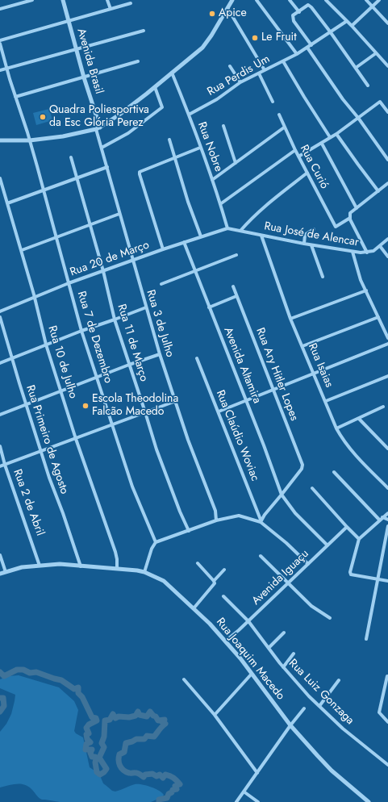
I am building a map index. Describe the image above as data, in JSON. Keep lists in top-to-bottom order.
{
  "streets": {
    "street": [
      "Avenida Brasil",
      "Rua Perdis Um",
      "Rua Nobre",
      "Rua Curió",
      "Rua José de Alencar",
      "Rua 20 de Março",
      "Rua 3 de Julho",
      "Rua 7 de Dezembro",
      "Rua 11 de Março",
      "Rua 10 de Julho",
      "Avenida Altamira",
      "Rua Isaias",
      "Rua Ary Hitler Lopes",
      "Rua Claúdio Woviac",
      "Rua Primeiro de Agosto",
      "Rua 2 de Abril",
      "Avenida Iguaçu",
      "Rua Joaquim Macedo",
      "Rua Luiz Gonzaga"
    ]
  },
  "crossings": [
    ["Avenida Brasil", "Rua 3 de Julho"],
    ["Rua Perdis Um", "Rua Nobre"],
    ["Rua Nobre", "Rua José de Alencar"],
    ["Rua Nobre", "Rua 20 de Março"],
    ["Rua José de Alencar", "Rua 20 de Março"],
    ["Rua José de Alencar", "Rua Isaias"],
    ["Rua 20 de Março", "Rua 3 de Julho"],
    ["Rua 20 de Março", "Rua 7 de Dezembro"],
    ["Rua 20 de Março", "Rua 11 de Março"],
    ["Rua 20 de Março", "Rua 10 de Julho"],
    ["Rua 20 de Março", "Avenida Altamira"],
    ["Rua 10 de Julho", "Rua Joaquim Macedo"],
    ["Avenida Altamira", "Rua Ary Hitler Lopes"],
    ["Avenida Altamira", "Avenida Iguaçu"],
    ["Rua Primeiro de Agosto", "Rua Joaquim Macedo"],
    ["Rua 2 de Abril", "Rua Joaquim Macedo"],
    ["Avenida Iguaçu", "Rua Joaquim Macedo"],
    ["Avenida Iguaçu", "Rua Luiz Gonzaga"]
  ],
  "places": [
    "Apice",
    "Le Fruit",
    "Quadra Poliesportiva da Esc Glória Perez",
    "Escola Theodolina Falcão Macedo"
  ]
}
